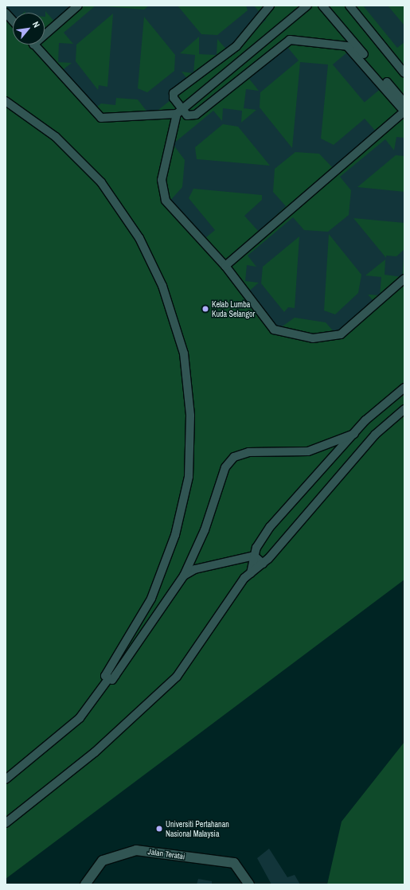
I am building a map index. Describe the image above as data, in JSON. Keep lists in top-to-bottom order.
{
  "streets": {
    "street": ["Jalan Teratai"]
  },
  "places": ["Kelab Lumba Kuda Selangor", "Universiti Pertahanan Nasional Malaysia"],
  "north": "top right"
}
